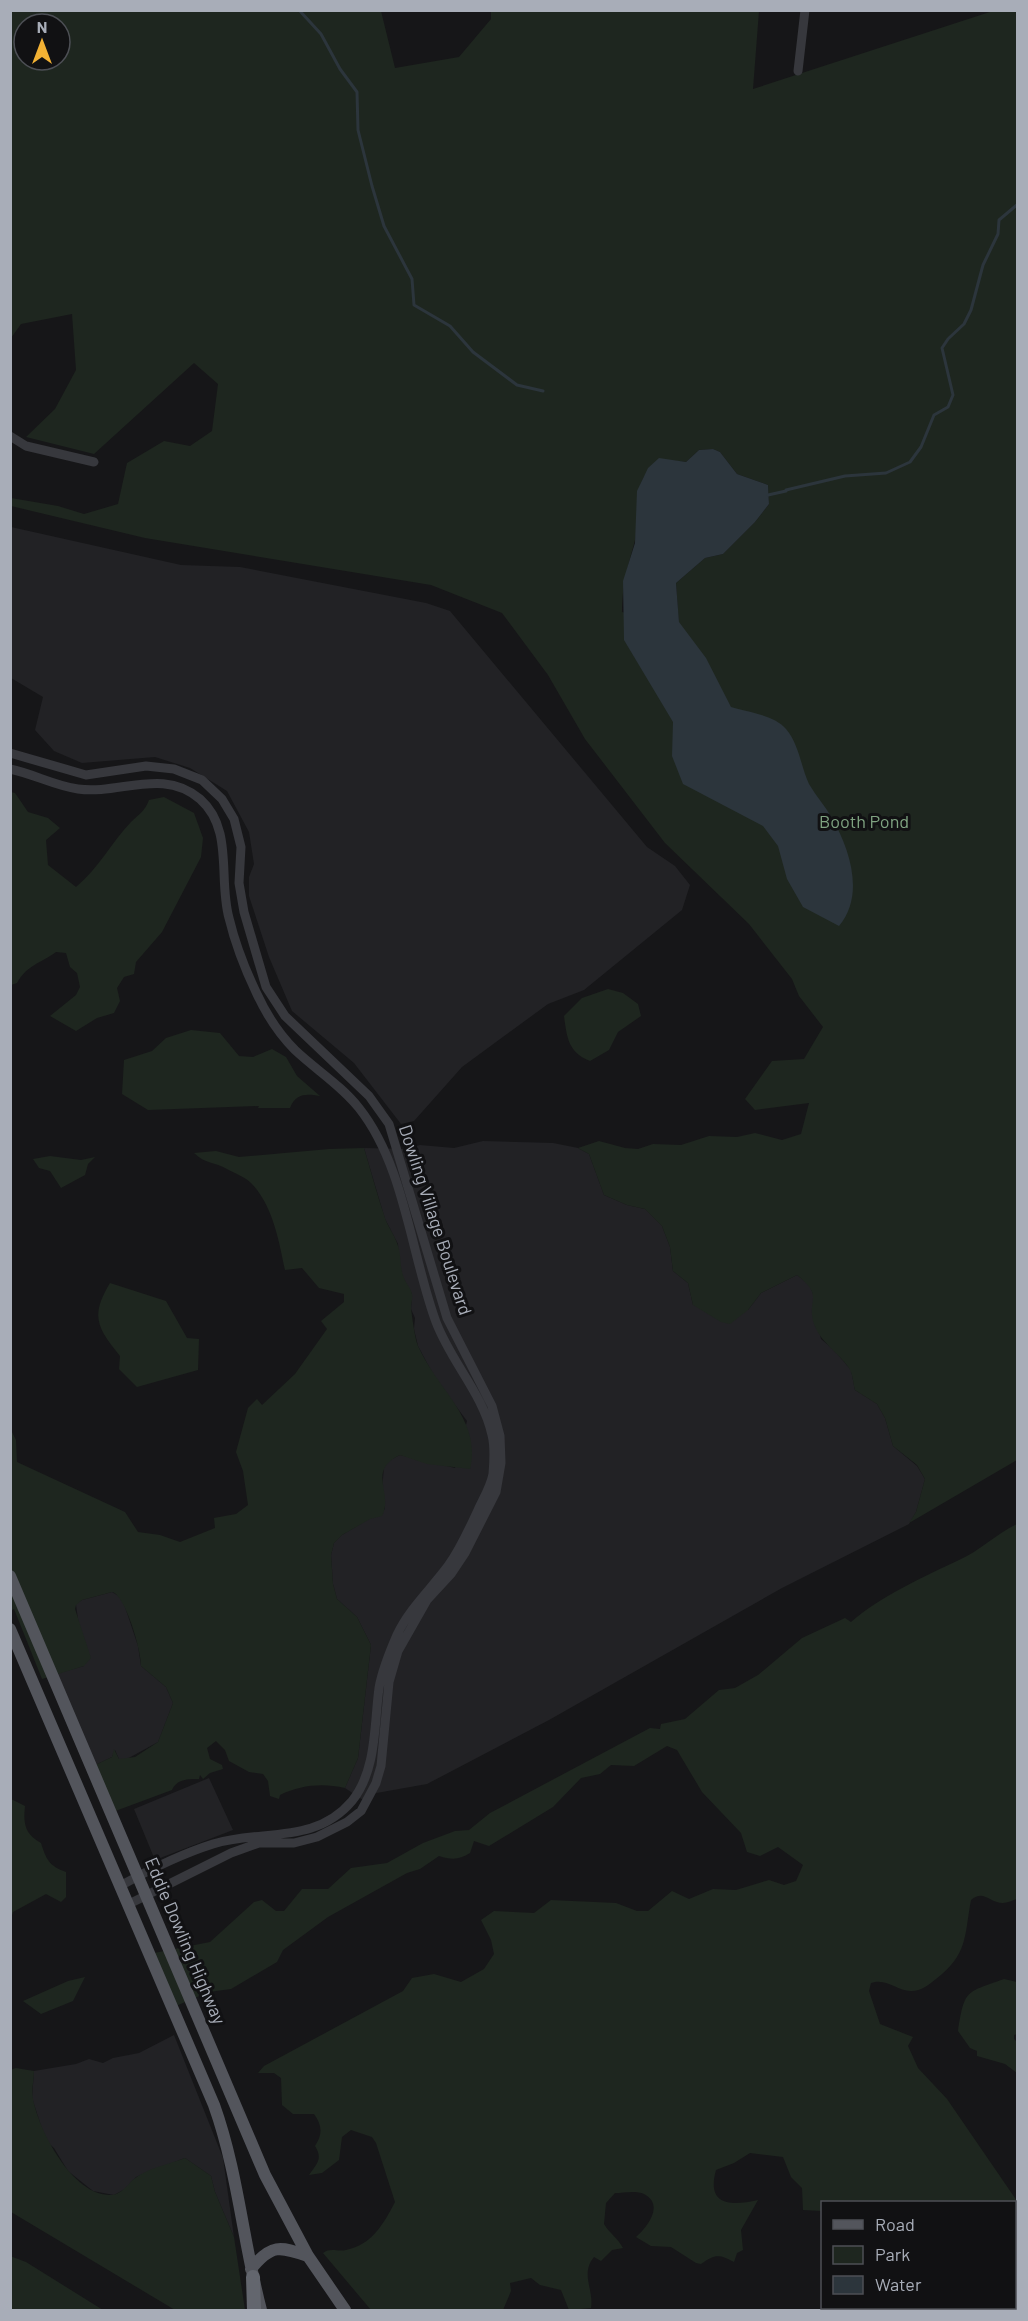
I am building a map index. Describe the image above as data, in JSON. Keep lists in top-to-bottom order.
{
  "streets": {
    "main road": ["Eddie Dowling Highway"],
    "street": ["Dowling Village Boulevard"]
  },
  "crossings": [
    ["Dowling Village Boulevard", "Eddie Dowling Highway"]
  ],
  "parks": ["Booth Pond"],
  "legend": ["Road", "Park", "Water"],
  "north": "top"
}
